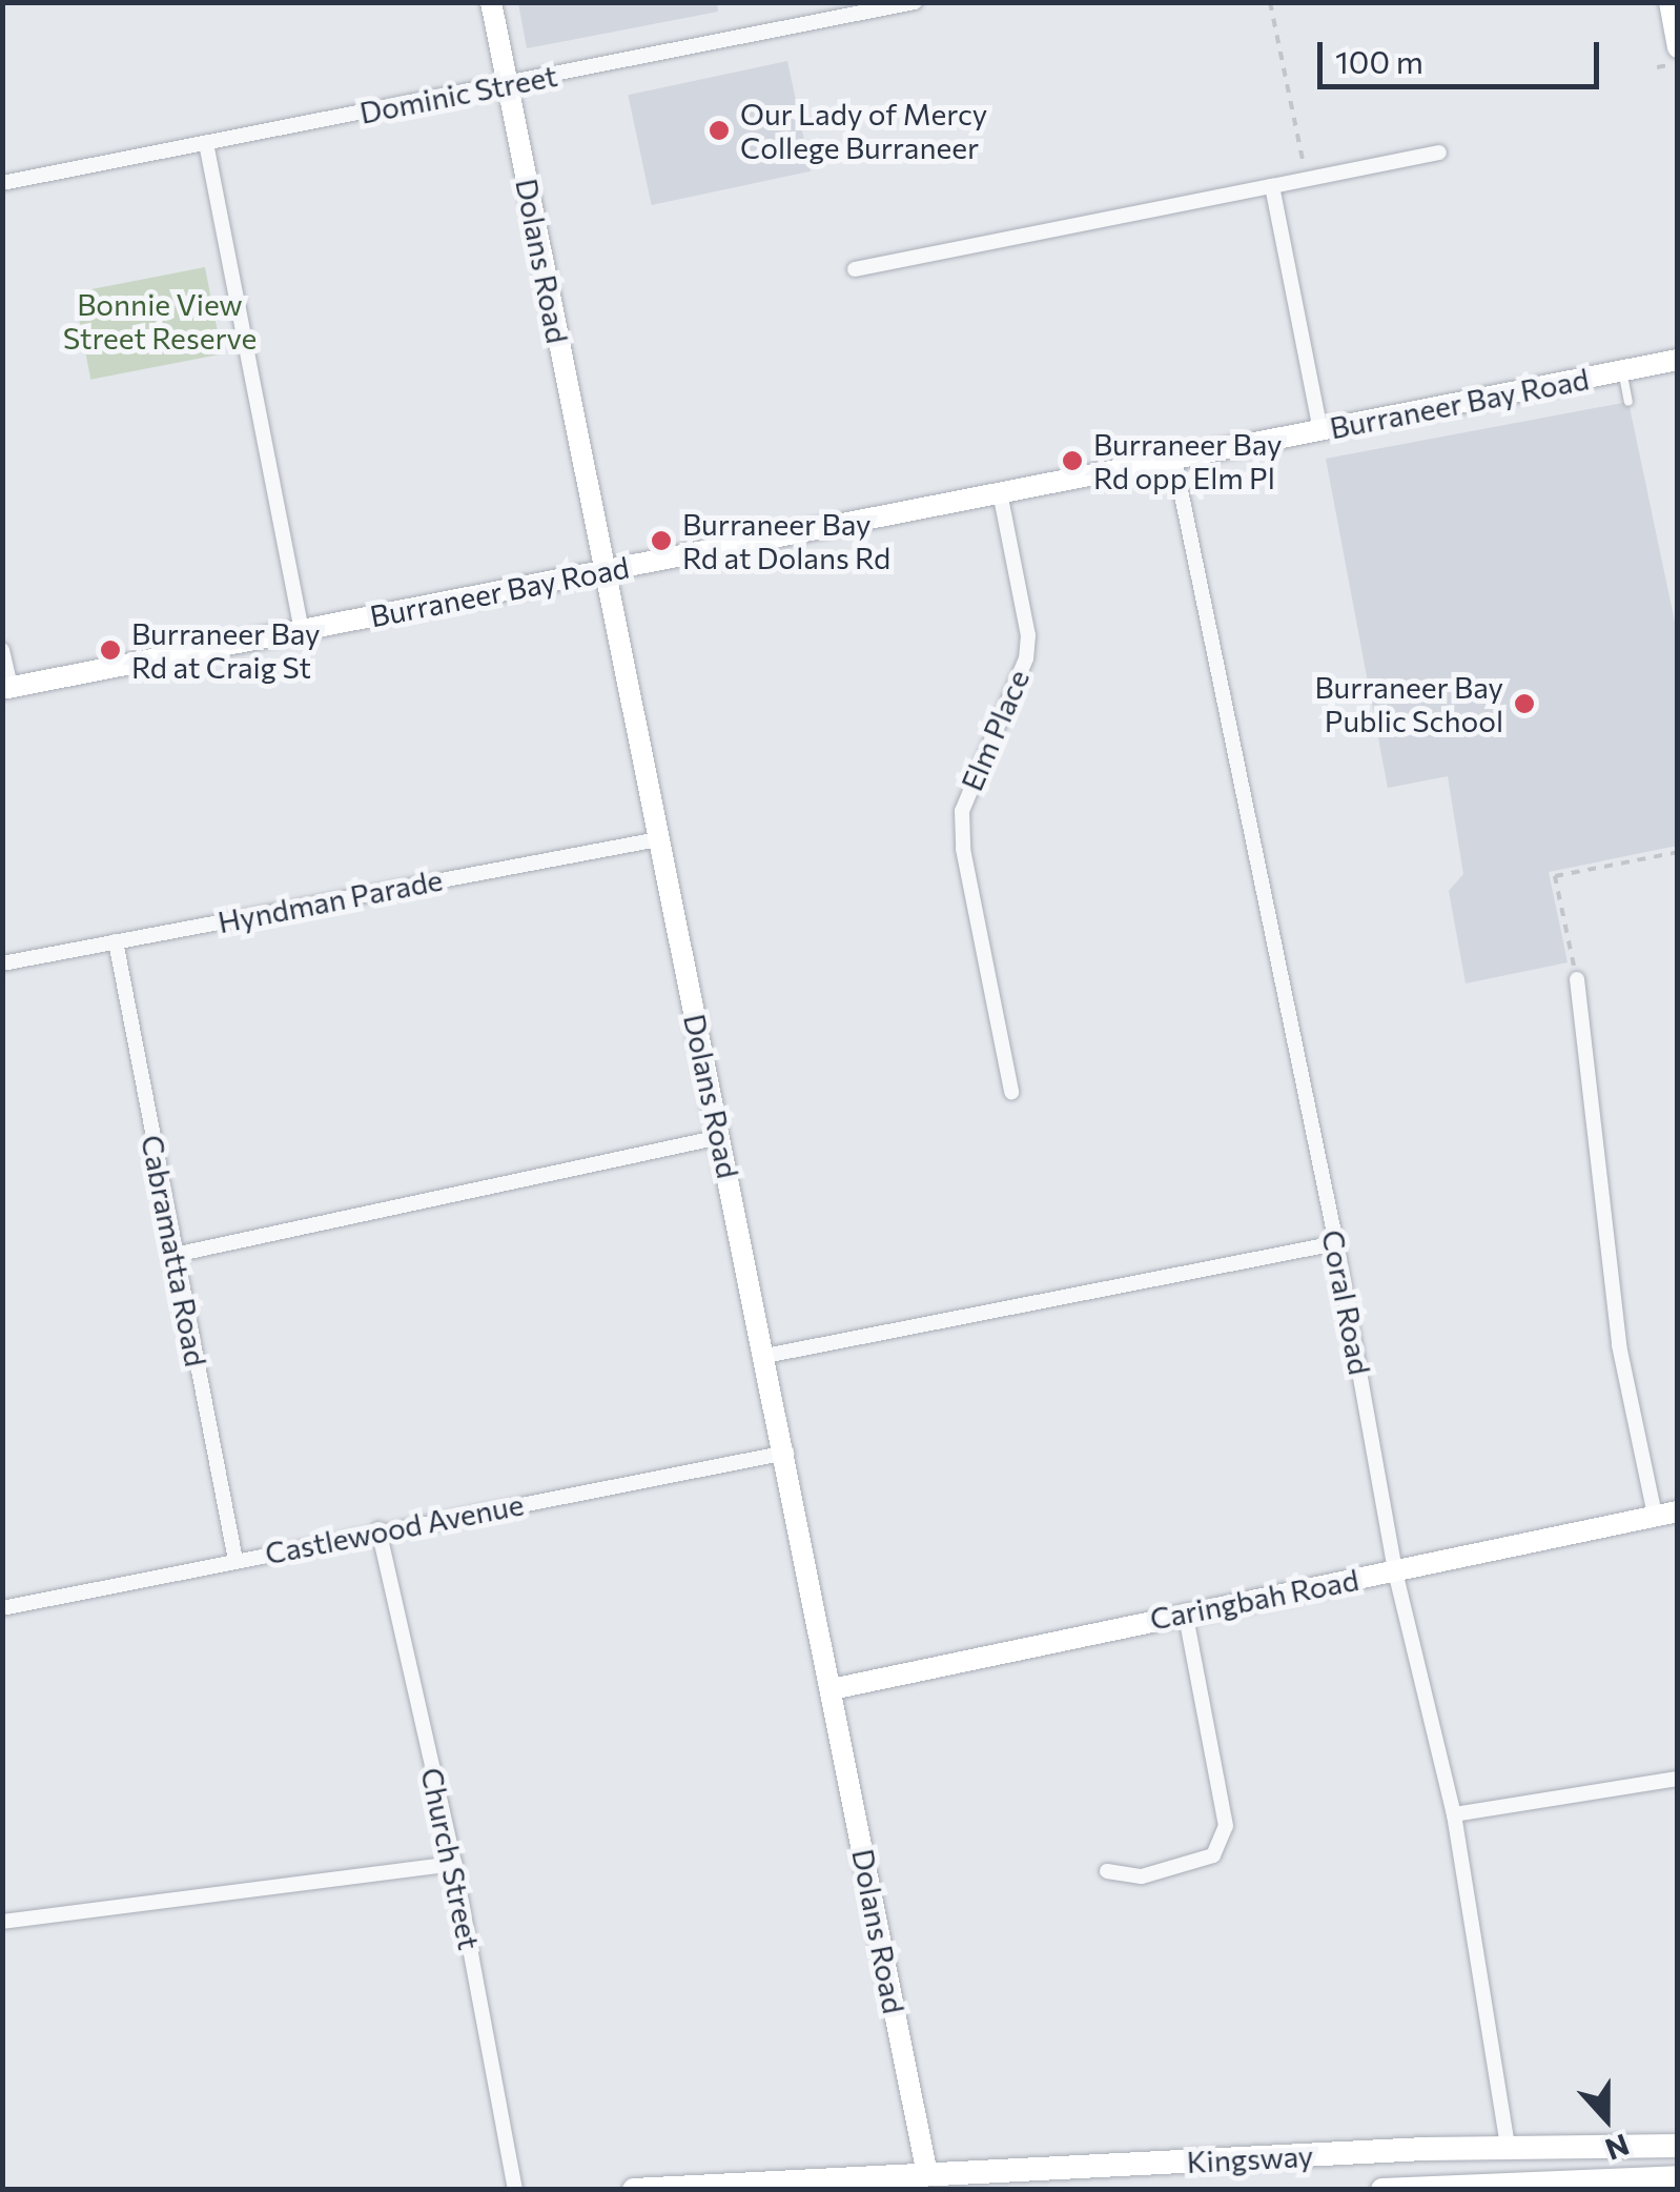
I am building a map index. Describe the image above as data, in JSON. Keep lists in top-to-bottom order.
{
  "streets": {
    "main road": ["Kingsway"],
    "street": [
      "Dominic Street",
      "Dolans Road",
      "Burraneer Bay Road",
      "Elm Place",
      "Hyndman Parade",
      "Cabramatta Road",
      "Coral Road",
      "Castlewood Avenue",
      "Caringbah Road",
      "Church Street"
    ]
  },
  "crossings": [
    ["Dominic Street", "Dolans Road"],
    ["Dolans Road", "Burraneer Bay Road"],
    ["Dolans Road", "Hyndman Parade"],
    ["Dolans Road", "Castlewood Avenue"],
    ["Dolans Road", "Caringbah Road"],
    ["Dolans Road", "Kingsway"],
    ["Burraneer Bay Road", "Elm Place"],
    ["Burraneer Bay Road", "Coral Road"],
    ["Hyndman Parade", "Cabramatta Road"],
    ["Cabramatta Road", "Castlewood Avenue"],
    ["Coral Road", "Caringbah Road"],
    ["Coral Road", "Kingsway"],
    ["Castlewood Avenue", "Church Street"]
  ],
  "parks": ["Bonnie View Street Reserve"],
  "places": [
    "Our Lady of Mercy College Burraneer",
    "Burraneer Bay Rd opp Elm Pl",
    "Burraneer Bay Rd at Dolans Rd",
    "Burraneer Bay Rd at Craig St",
    "Burraneer Bay Public School"
  ],
  "scale_bar": "100 m",
  "north": "bottom"
}
